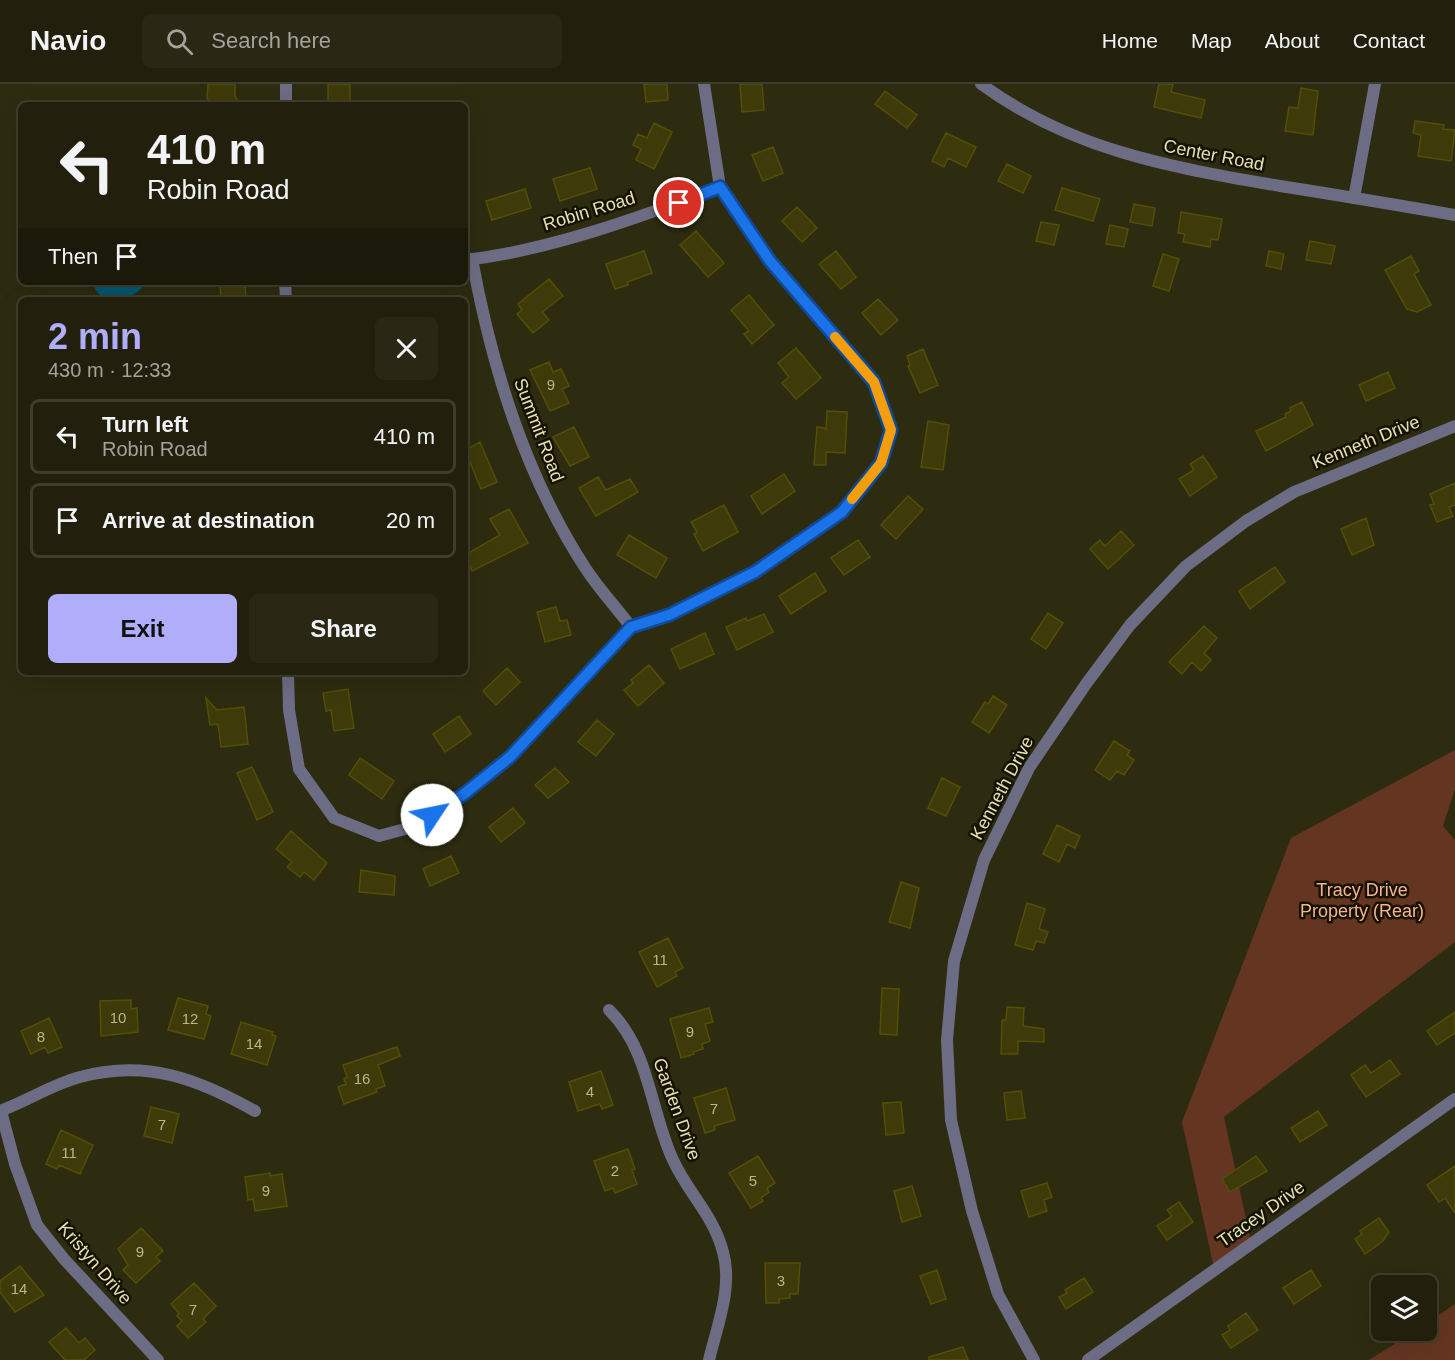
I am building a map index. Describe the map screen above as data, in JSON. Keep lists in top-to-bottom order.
{
  "streets": {
    "street": [
      "Center Road",
      "Robin Road",
      "Summit Road",
      "Kenneth Drive",
      "Garden Drive",
      "Tracey Drive",
      "Kristyn Drive"
    ]
  },
  "crossings": [
    ["Robin Road", "Summit Road"]
  ],
  "parks": ["Tracy Drive Property (Rear)"],
  "house_numbers": [
    "9",
    "11",
    "10",
    "12",
    "9",
    "8",
    "14",
    "16",
    "4",
    "7",
    "7",
    "11",
    "2",
    "5",
    "9",
    "9",
    "3",
    "14",
    "7"
  ],
  "page": {
    "header": "Navio",
    "search": "Search here",
    "nav": [
      "Home",
      "Map",
      "About",
      "Contact"
    ],
    "turn": ["410 m", "Robin Road"],
    "then": "Then",
    "heading": ["2 min", "430 m · 12:33"],
    "list": [
      {
        "name": "Turn left",
        "note": "Robin Road",
        "value": "410 m"
      },
      {
        "name": "Arrive at destination",
        "value": "20 m"
      }
    ],
    "buttons": ["Exit", "Share"]
  }
}
